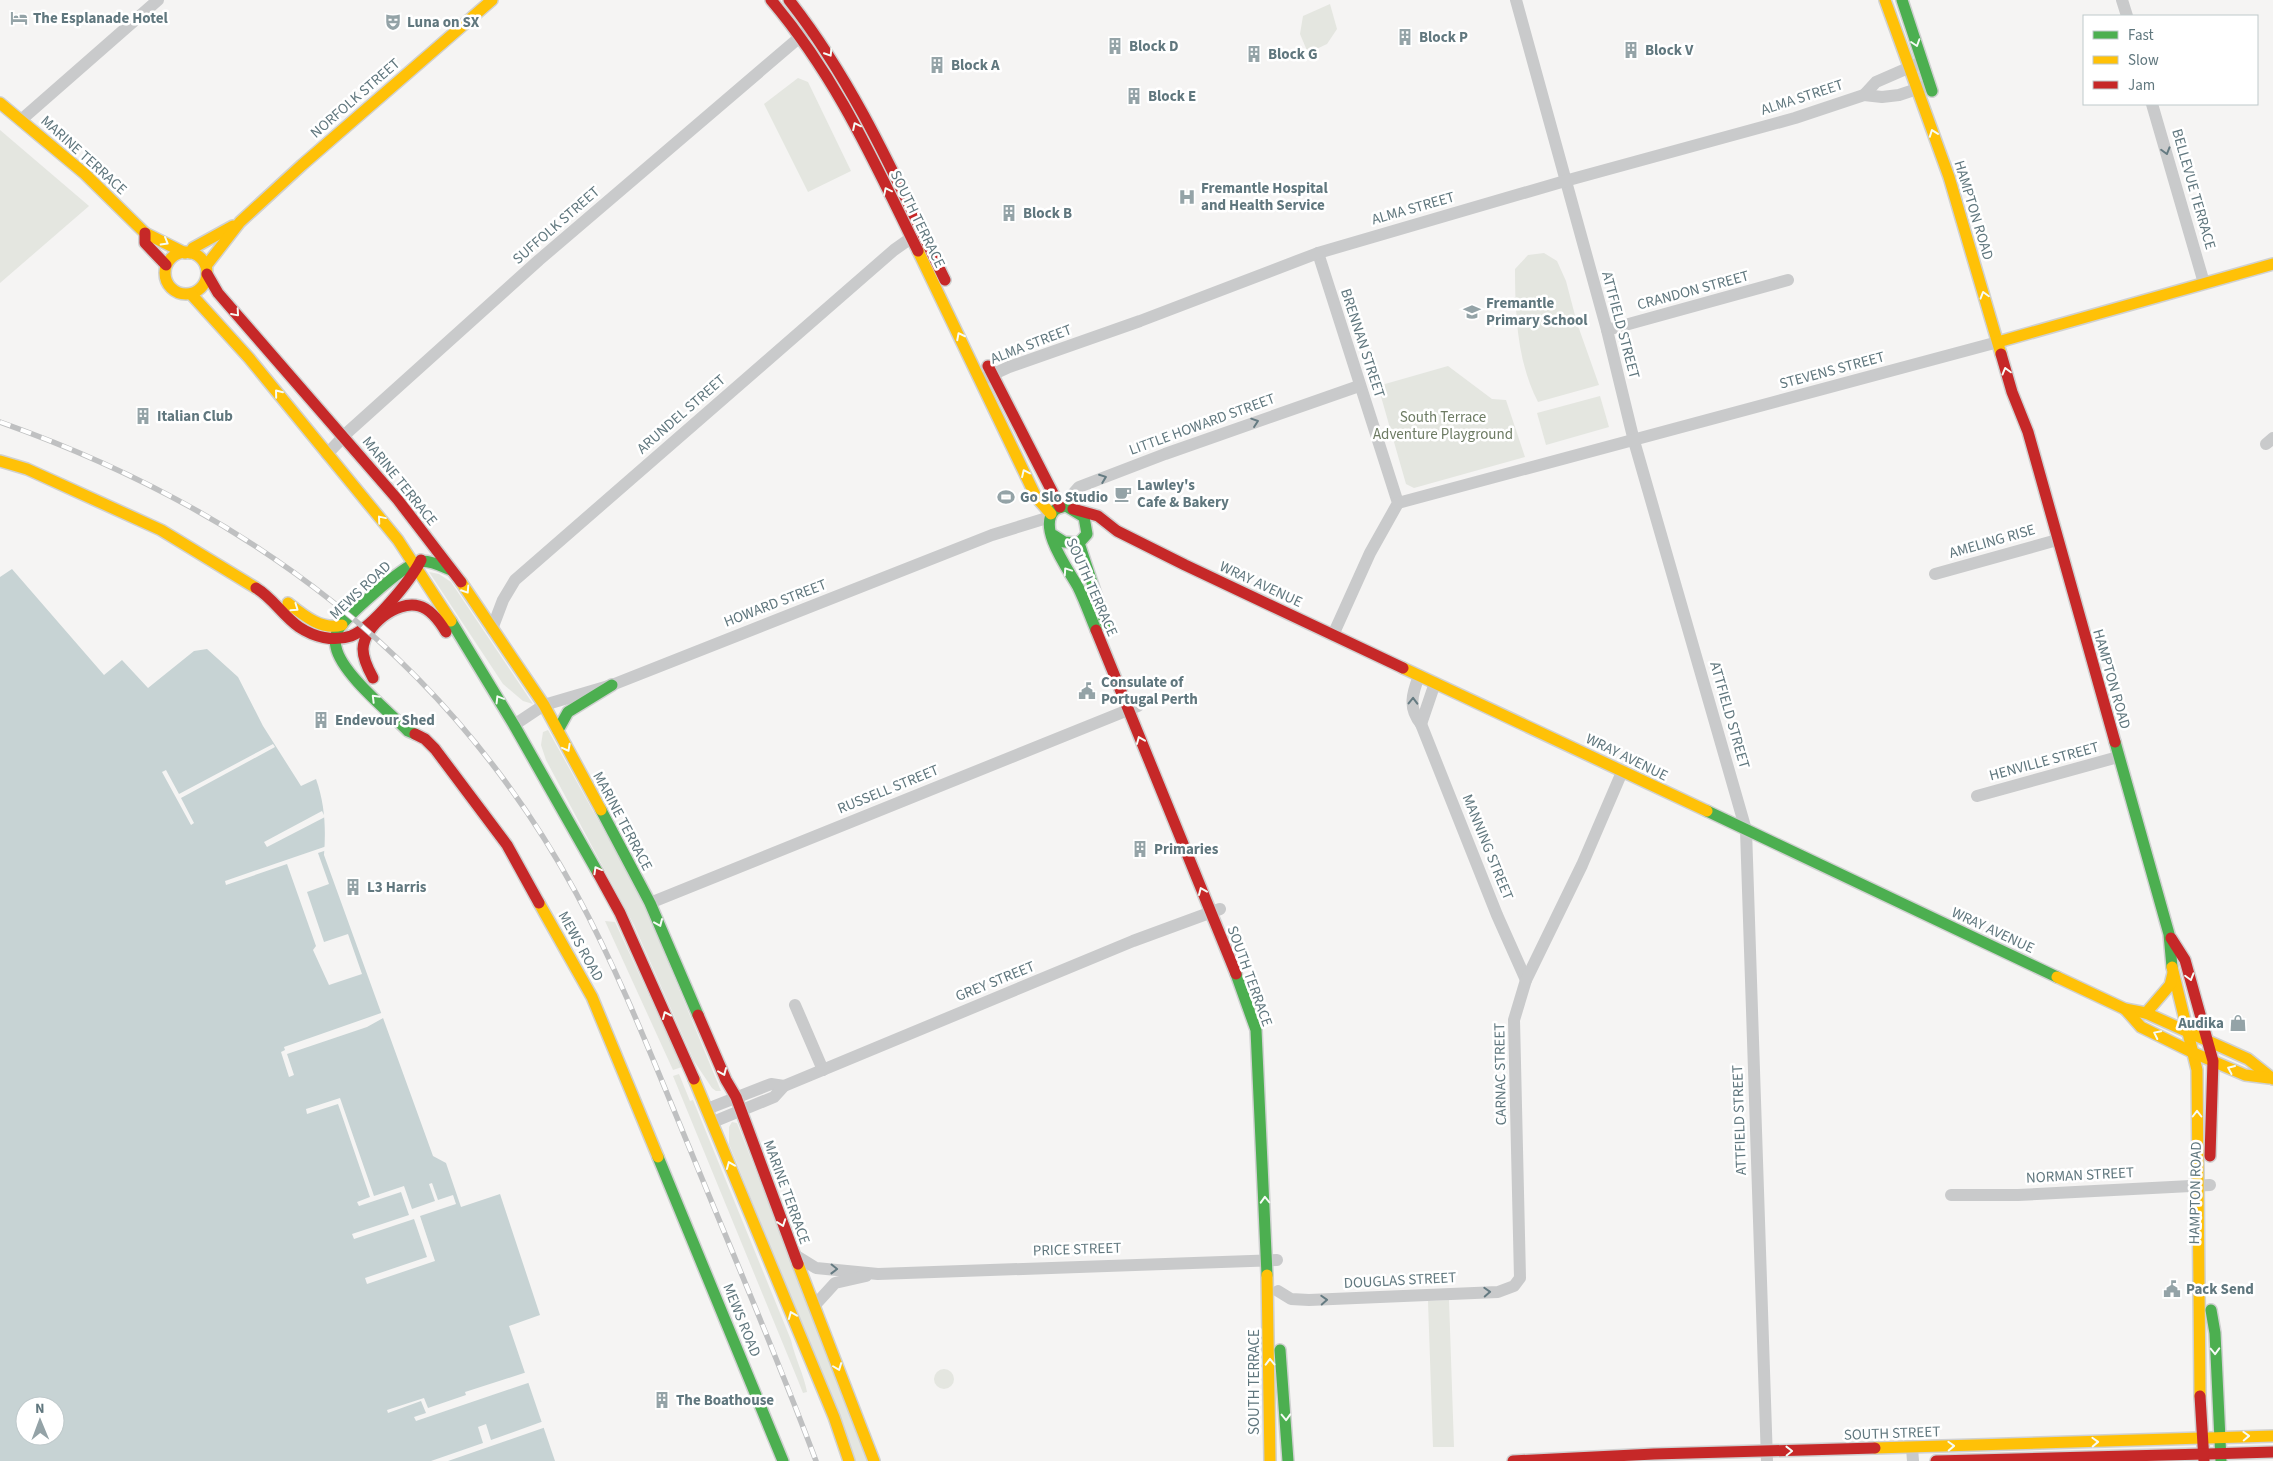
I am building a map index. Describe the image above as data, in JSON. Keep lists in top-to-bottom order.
{
  "streets": {
    "street": [
      "ALMA STREET",
      "NORFOLK STREET",
      "MARINE TERRACE",
      "BELLEVUE TERRACE",
      "HAMPTON ROAD",
      "SOUTH TERRACE",
      "SUFFOLK STREET",
      "CRANDON STREET",
      "ATTFIELD STREET",
      "BRENNAN STREET",
      "STEVENS STREET",
      "ARUNDEL STREET",
      "LITTLE HOWARD STREET",
      "AMELING RISE",
      "WRAY AVENUE",
      "MEWS ROAD",
      "HOWARD STREET",
      "HENVILLE STREET",
      "RUSSELL STREET",
      "MANNING STREET",
      "GREY STREET",
      "CARNAC STREET",
      "NORMAN STREET",
      "PRICE STREET",
      "DOUGLAS STREET",
      "SOUTH STREET"
    ]
  },
  "crossings": [
    ["ALMA STREET", "HAMPTON ROAD"],
    ["ALMA STREET", "SOUTH TERRACE"],
    ["ALMA STREET", "ATTFIELD STREET"],
    ["ALMA STREET", "BRENNAN STREET"],
    ["NORFOLK STREET", "MARINE TERRACE"],
    ["MARINE TERRACE", "SUFFOLK STREET"],
    ["MARINE TERRACE", "ARUNDEL STREET"],
    ["MARINE TERRACE", "MEWS ROAD"],
    ["MARINE TERRACE", "HOWARD STREET"],
    ["MARINE TERRACE", "RUSSELL STREET"],
    ["MARINE TERRACE", "GREY STREET"],
    ["MARINE TERRACE", "PRICE STREET"],
    ["BELLEVUE TERRACE", "STEVENS STREET"],
    ["HAMPTON ROAD", "STEVENS STREET"],
    ["HAMPTON ROAD", "AMELING RISE"],
    ["HAMPTON ROAD", "WRAY AVENUE"],
    ["HAMPTON ROAD", "HENVILLE STREET"],
    ["HAMPTON ROAD", "NORMAN STREET"],
    ["HAMPTON ROAD", "SOUTH STREET"],
    ["SOUTH TERRACE", "SUFFOLK STREET"],
    ["SOUTH TERRACE", "ARUNDEL STREET"],
    ["SOUTH TERRACE", "LITTLE HOWARD STREET"],
    ["SOUTH TERRACE", "WRAY AVENUE"],
    ["SOUTH TERRACE", "HOWARD STREET"],
    ["SOUTH TERRACE", "RUSSELL STREET"],
    ["SOUTH TERRACE", "GREY STREET"],
    ["SOUTH TERRACE", "PRICE STREET"],
    ["SOUTH TERRACE", "DOUGLAS STREET"],
    ["CRANDON STREET", "ATTFIELD STREET"],
    ["ATTFIELD STREET", "STEVENS STREET"],
    ["ATTFIELD STREET", "WRAY AVENUE"],
    ["ATTFIELD STREET", "SOUTH STREET"],
    ["BRENNAN STREET", "STEVENS STREET"],
    ["BRENNAN STREET", "LITTLE HOWARD STREET"],
    ["LITTLE HOWARD STREET", "WRAY AVENUE"],
    ["LITTLE HOWARD STREET", "HOWARD STREET"],
    ["WRAY AVENUE", "HOWARD STREET"],
    ["WRAY AVENUE", "MANNING STREET"],
    ["WRAY AVENUE", "CARNAC STREET"],
    ["MANNING STREET", "CARNAC STREET"],
    ["CARNAC STREET", "DOUGLAS STREET"]
  ],
  "one_way": ["BELLEVUE TERRACE", "LITTLE HOWARD STREET", "DOUGLAS STREET"],
  "parks": ["South Terrace Adventure Playground"],
  "places": {
    "hotel": ["The Esplanade Hotel"],
    "theatre": ["Luna on SX"],
    "building": [
      "Block P",
      "Block D",
      "Block V",
      "Block G",
      "Block A",
      "Block E",
      "Block B",
      "Italian Club",
      "Endevour Shed",
      "Primaries",
      "L3 Harris",
      "The Boathouse"
    ],
    "hospital": ["Fremantle Hospital and Health Service"],
    "school or university": ["Fremantle Primary School"],
    "cafe": ["Lawley's Cafe & Bakery"],
    "sports": ["Go Slo Studio"],
    "public building": ["Consulate of Portugal Perth", "Pack Send"],
    "shop": ["Audika"]
  },
  "legend": ["Fast", "Slow", "Jam"],
  "north": "top"
}
